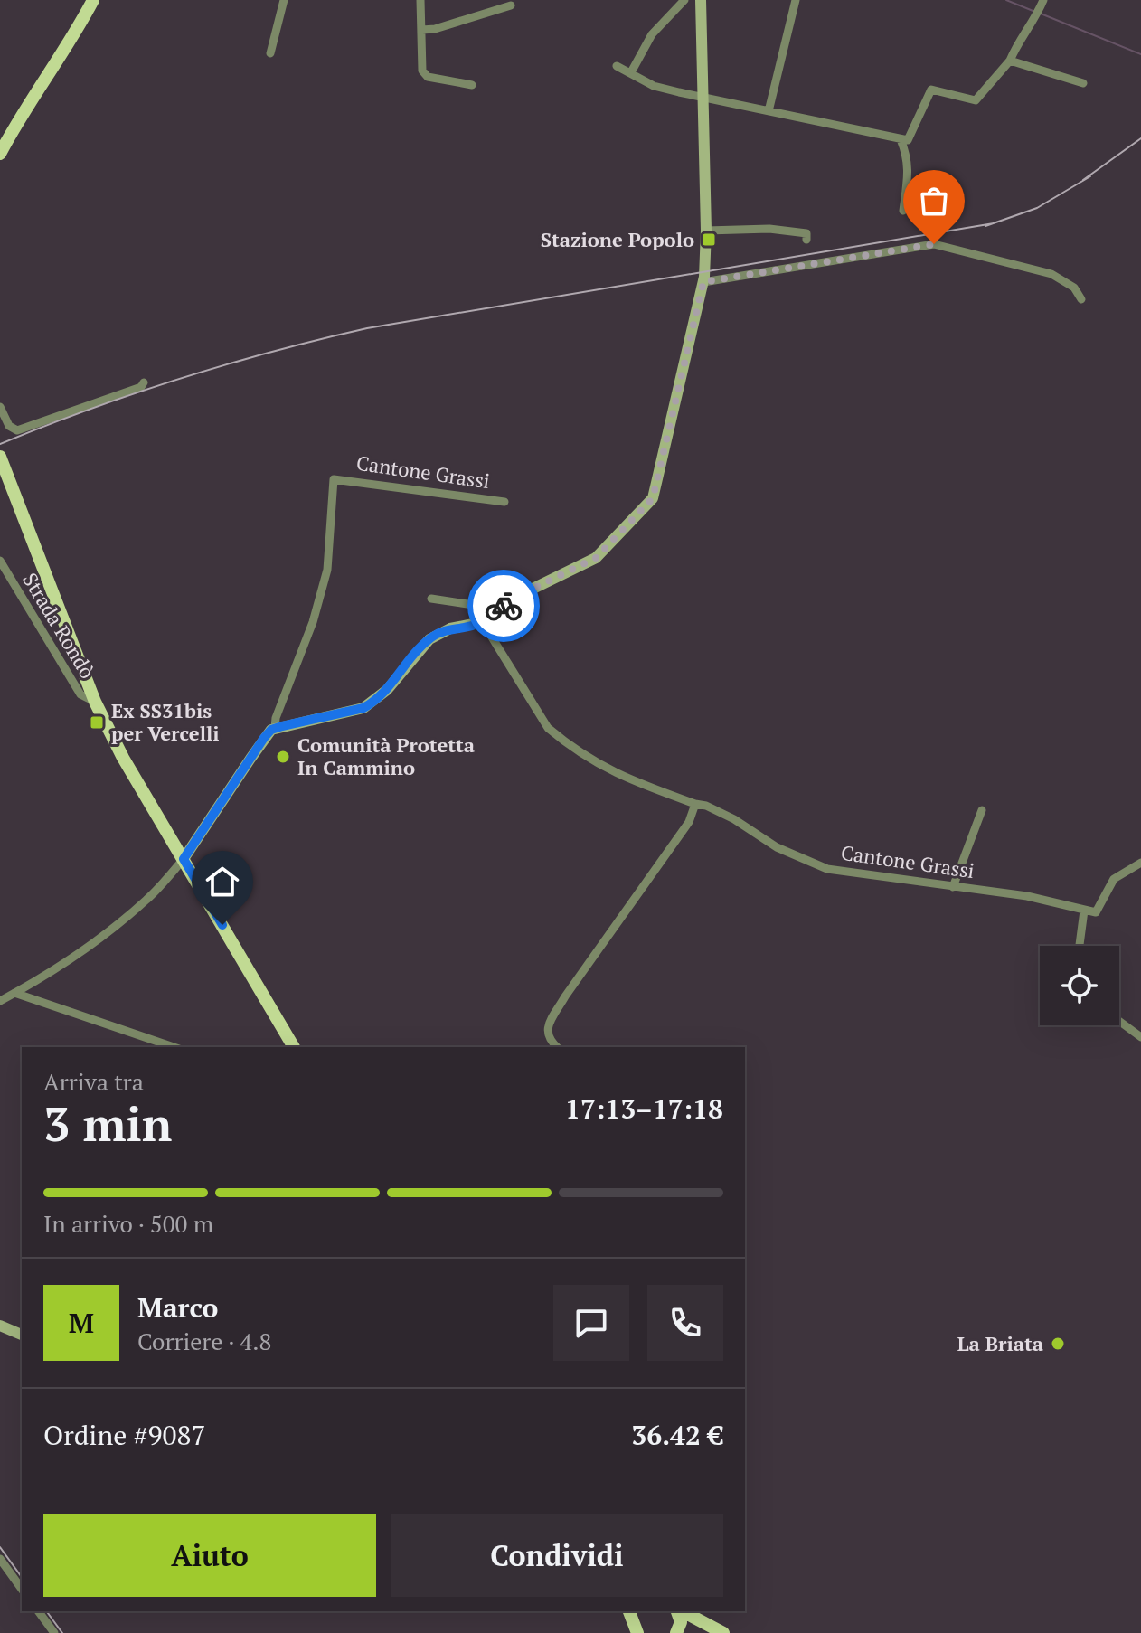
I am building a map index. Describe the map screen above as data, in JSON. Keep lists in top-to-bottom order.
{
  "streets": {
    "street": ["Cantone Grassi", "Strada Rondò"]
  },
  "places": {
    "transit": ["Stazione Popolo", "Ex SS31bis per Vercelli"],
    "other": ["Comunità Protetta In Cammino", "La Briata"]
  },
  "page": {
    "heading": ["3 min", "Arriva tra", "17:13–17:18"],
    "panel": [
      "Marco",
      "Corriere · 4.8",
      "Ordine #9087",
      "36.42 €"
    ],
    "bar": "In arrivo · 500 m",
    "round": "M",
    "buttons": ["Aiuto", "Condividi"]
  }
}
